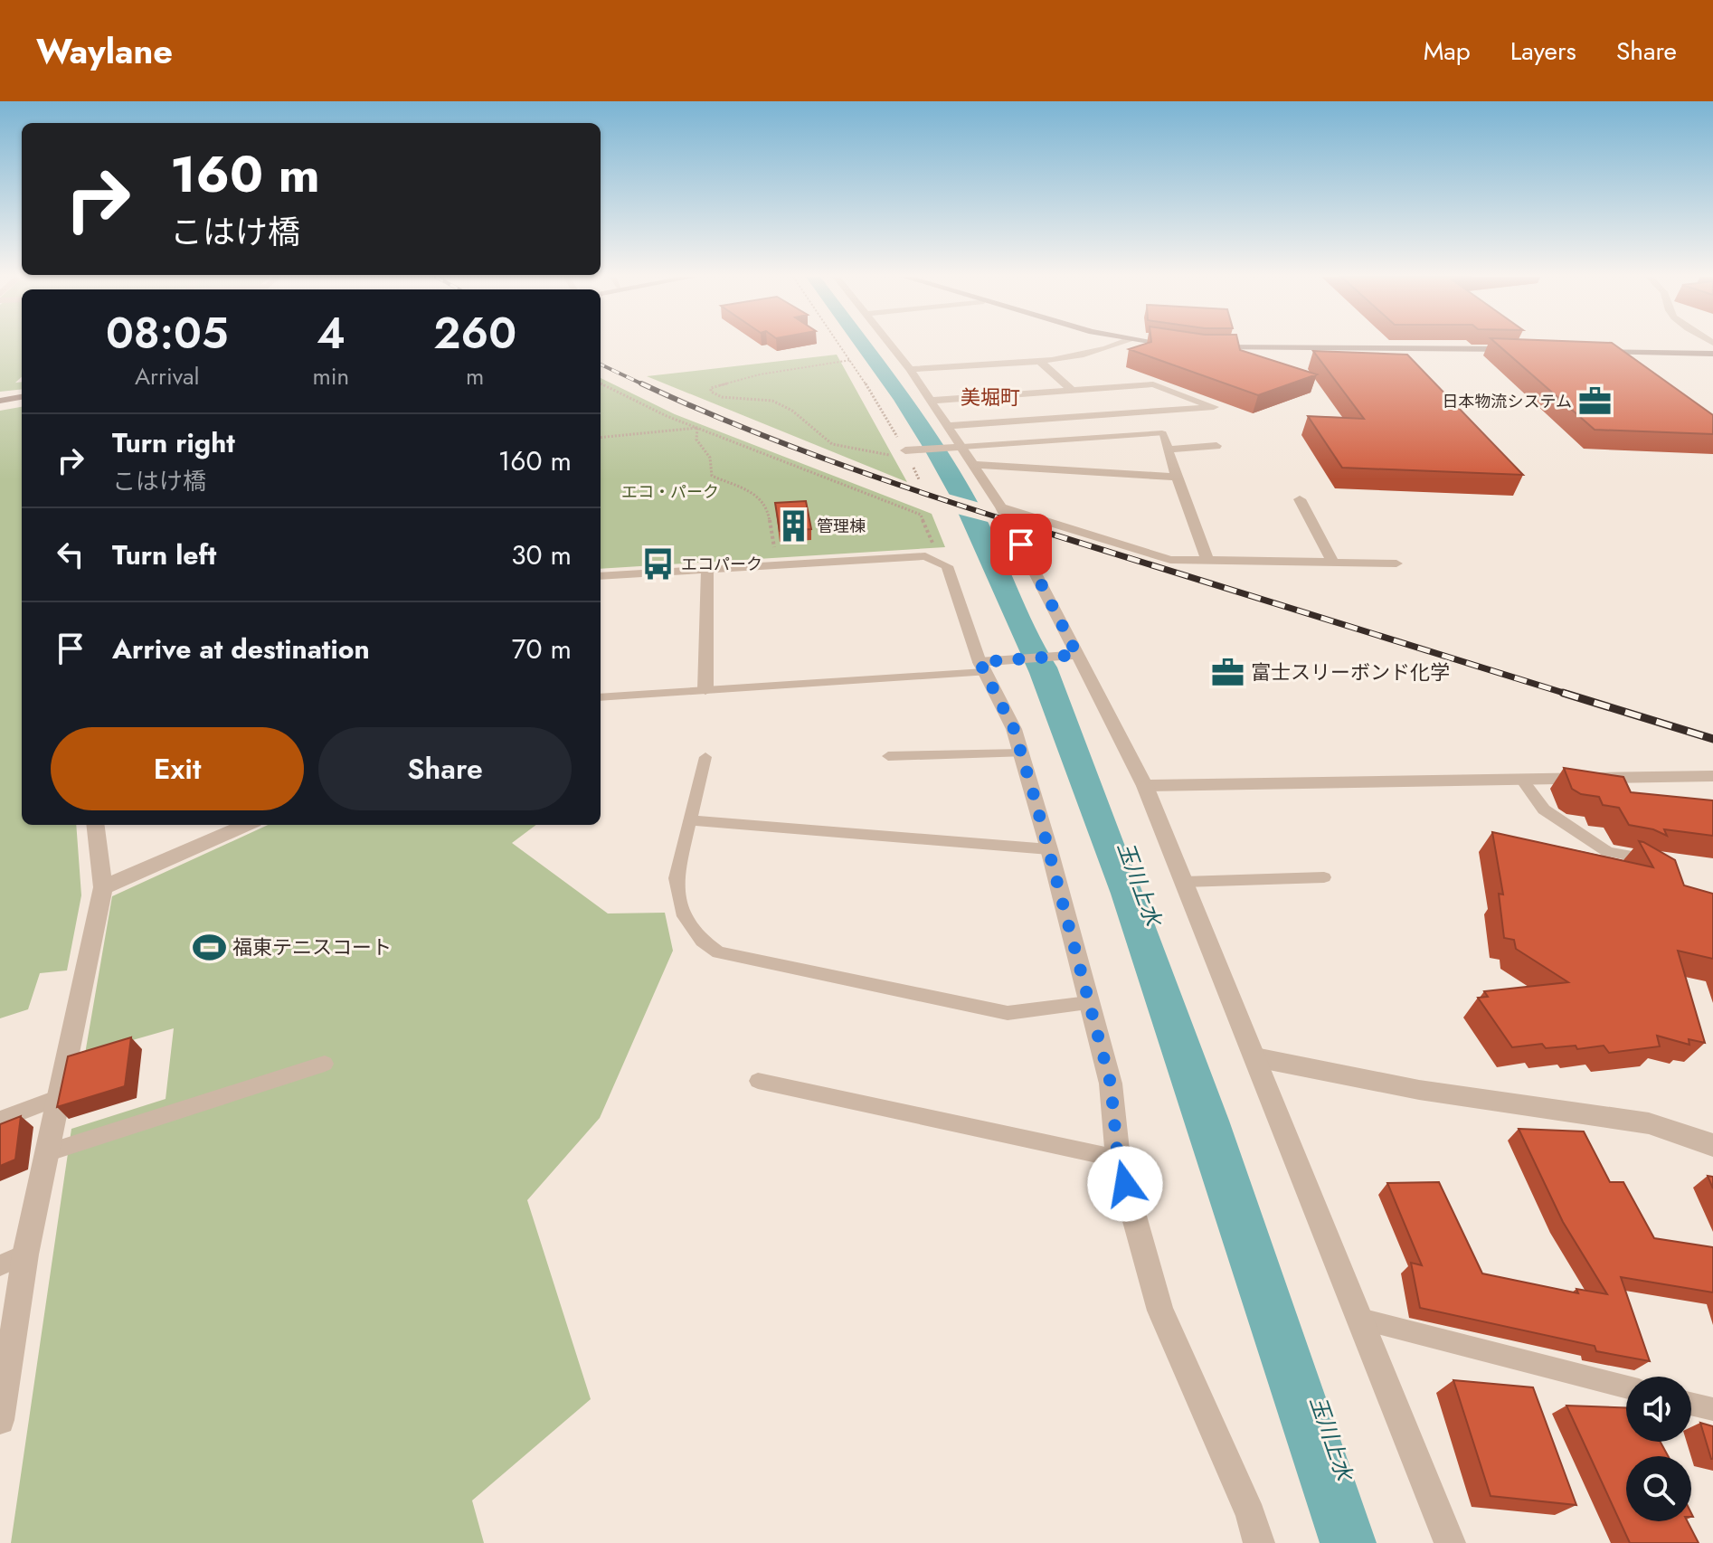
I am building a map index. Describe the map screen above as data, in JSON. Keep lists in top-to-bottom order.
{
  "districts": ["美堀町"],
  "water": ["玉川上水"],
  "parks": ["エコ・パーク"],
  "places": {
    "office": ["日本物流システム", "富士スリーボンド化学"],
    "building": ["管理棟"],
    "bus stop": ["エコパーク"],
    "sports": ["福東テニスコート"]
  },
  "page": {
    "header": "Waylane",
    "nav": ["Map", "Layers", "Share"],
    "turn": ["160 m", "こはけ橋"],
    "eta": [
      "08:05",
      "Arrival",
      "4",
      "min",
      "260",
      "m"
    ],
    "list": [
      {
        "name": "Turn right",
        "note": "こはけ橋",
        "value": "160 m"
      },
      {
        "name": "Turn left",
        "value": "30 m"
      },
      {
        "name": "Arrive at destination",
        "value": "70 m"
      }
    ],
    "buttons": ["Exit", "Share"]
  }
}
